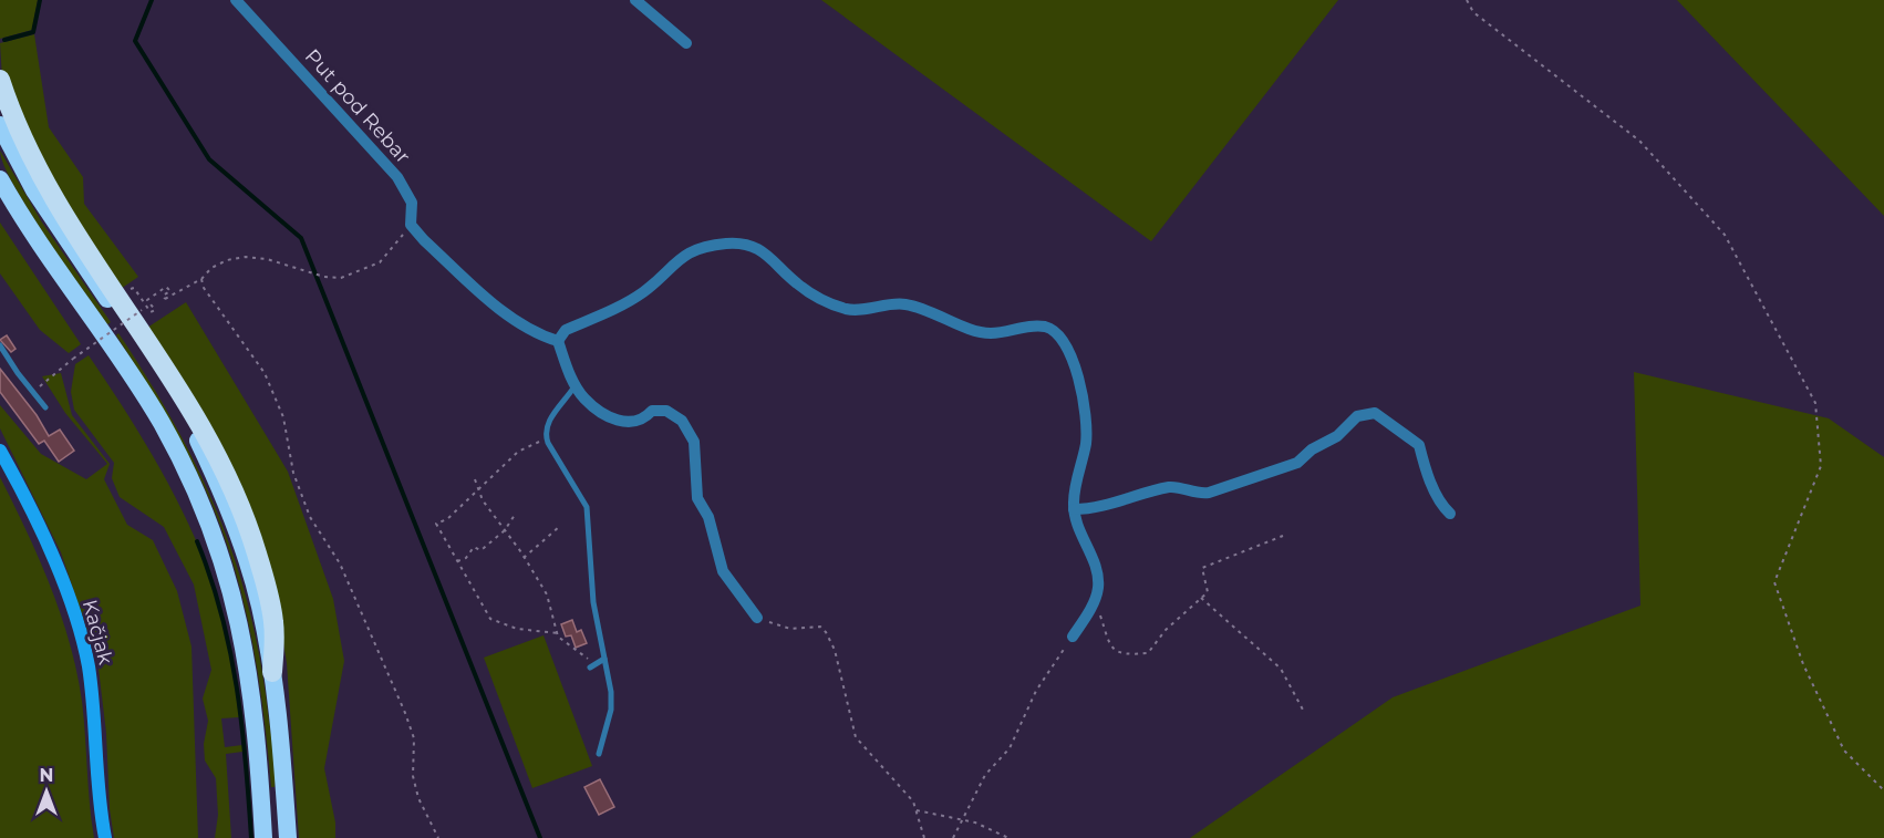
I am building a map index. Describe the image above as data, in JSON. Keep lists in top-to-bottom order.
{
  "streets": {
    "main road": ["Kačjak"],
    "street": ["Put pod Rebar"]
  },
  "north": "top"
}
